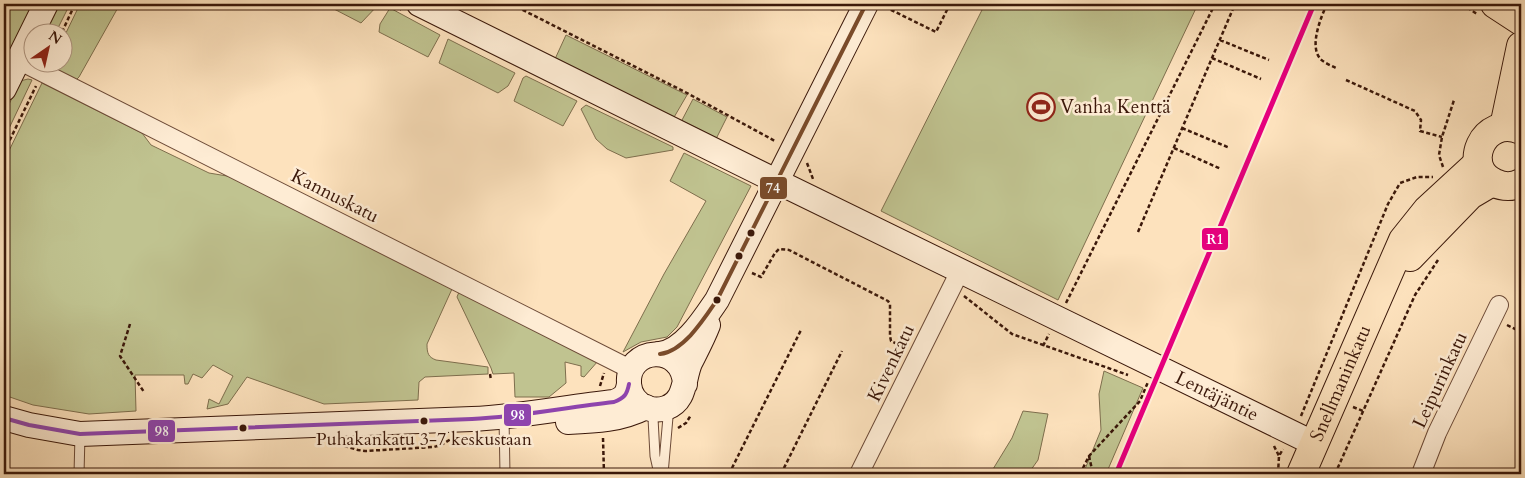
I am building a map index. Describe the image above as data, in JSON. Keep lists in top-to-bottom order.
{
  "streets": {
    "main road": ["Snellmaninkatu"],
    "street": [
      "Kannuskatu",
      "Kivenkatu",
      "Leipurinkatu",
      "Lentäjäntie"
    ]
  },
  "crossings": [
    ["Kivenkatu", "Lentäjäntie"],
    ["Snellmaninkatu", "Lentäjäntie"]
  ],
  "places": {
    "sports": ["Vanha Kenttä"],
    "other": ["Puhakankatu 3-7 keskustaan"]
  },
  "lines": ["transit line R1", "transit line 74", "transit line 98"],
  "north": "top right"
}
